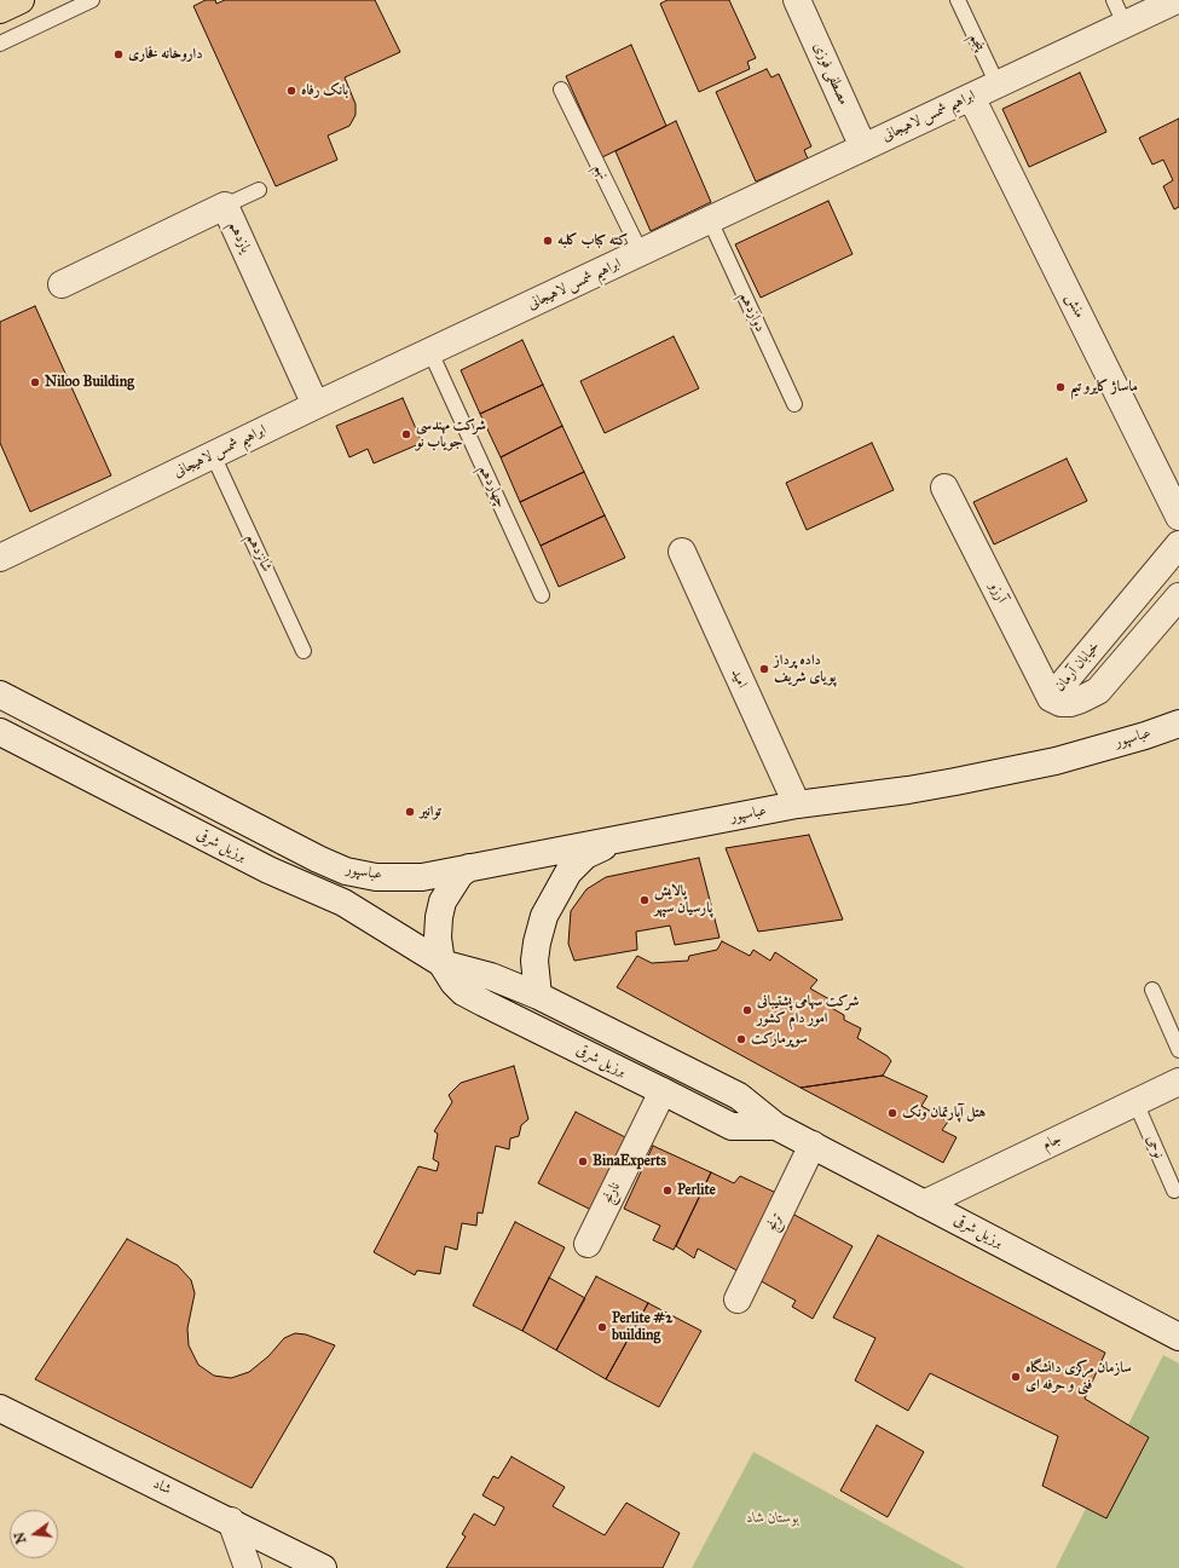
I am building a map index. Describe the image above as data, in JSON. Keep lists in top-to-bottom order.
{
  "streets": {
    "street": [
      "مصطفی فوزی",
      "ابراهیم شمس لاهیجانی",
      "یازدهم",
      "منش",
      "آرزو",
      "خیابان آرمان",
      "امید",
      "عباسپور",
      "برزیل شرقی",
      "جام",
      "نارنج",
      "ترنج",
      "شاد"
    ],
    "lane": [
      "پنجم",
      "نهم",
      "دوازدهم",
      "چهاردهم",
      "شانزدهم",
      "نوحی"
    ]
  },
  "crossings": [
    ["پنجم", "ابراهیم شمس لاهیجانی"],
    ["مصطفی فوزی", "ابراهیم شمس لاهیجانی"],
    ["ابراهیم شمس لاهیجانی", "نهم"],
    ["ابراهیم شمس لاهیجانی", "یازدهم"],
    ["ابراهیم شمس لاهیجانی", "منش"],
    ["ابراهیم شمس لاهیجانی", "دوازدهم"],
    ["ابراهیم شمس لاهیجانی", "چهاردهم"],
    ["ابراهیم شمس لاهیجانی", "شانزدهم"],
    ["آرزو", "خیابان آرمان"],
    ["امید", "عباسپور"],
    ["برزیل شرقی", "جام"],
    ["برزیل شرقی", "نارنج"],
    ["برزیل شرقی", "ترنج"],
    ["جام", "نوحی"]
  ],
  "parks": ["بوستان شاد"],
  "places": [
    "داروخانه فخاری",
    "بانک رفاه",
    "کته کباب کلبه",
    "Niloo Building",
    "ماساژ کایرو تیم",
    "شرکت مهندسی جویاب نو",
    "داده پرداز پویای شریف",
    "توانیر",
    "پالایش پارسیان سپهر",
    "شركت سهامى پشتيبانى امور دام كشور",
    "سوپرمارکت",
    "هتل آپارتمان ونک",
    "BinaExperts",
    "Perlite",
    "Perlite #2 building",
    "سازمان مرکزی دانشگاه فنی و حرفه ای"
  ],
  "north": "left"
}
